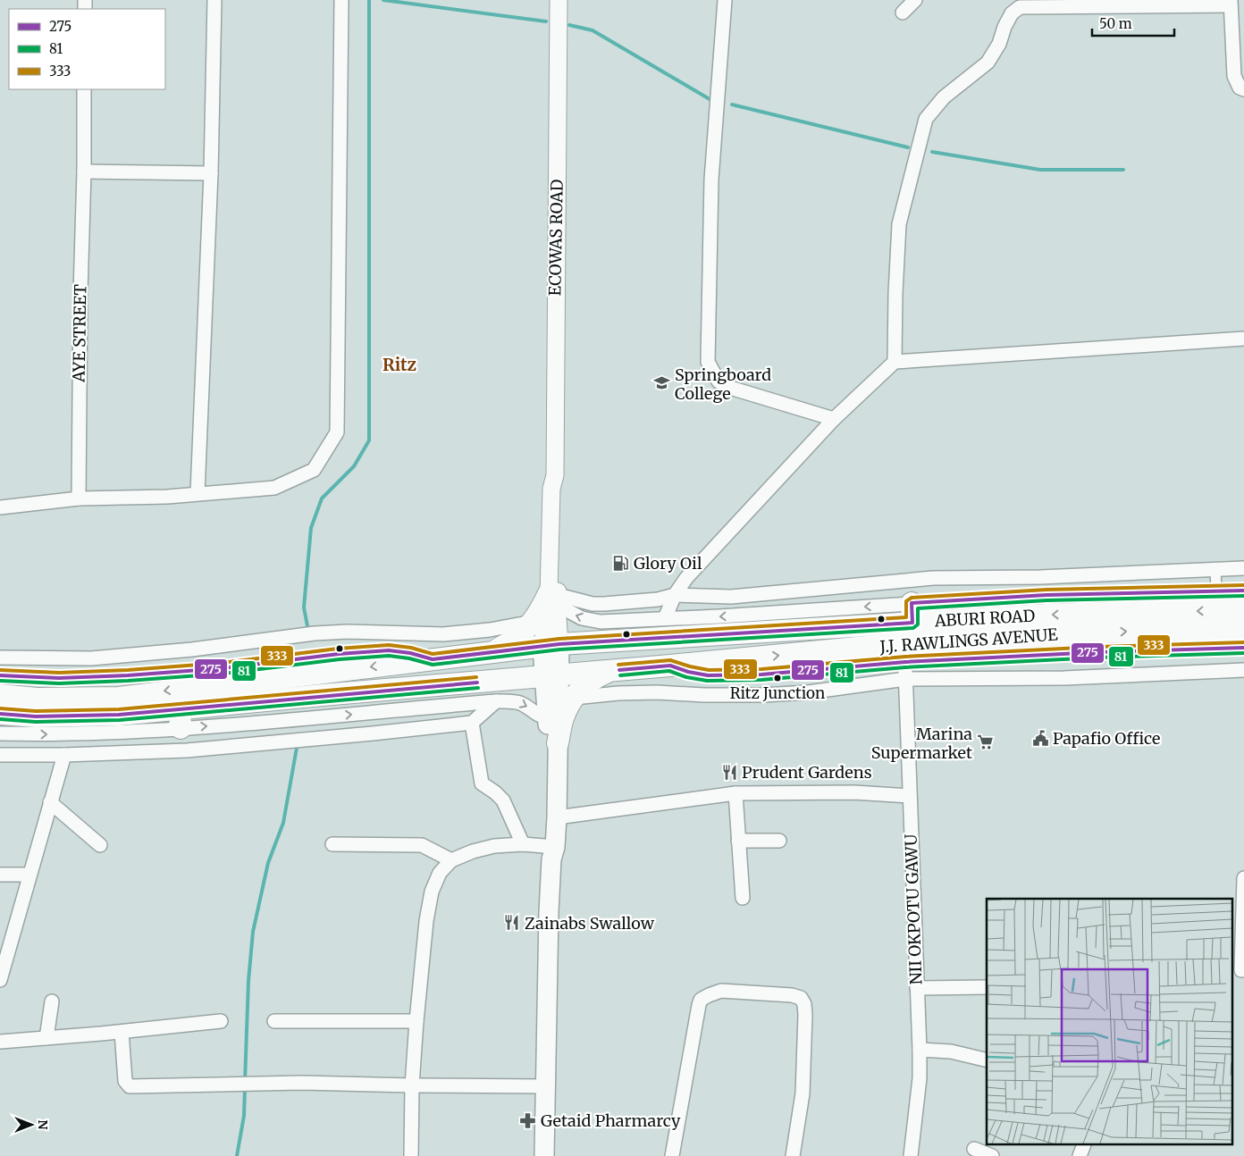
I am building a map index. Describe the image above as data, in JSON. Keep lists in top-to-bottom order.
{
  "streets": {
    "highway": ["ABURI ROAD", "J.J. RAWLINGS AVENUE"],
    "street": ["ECOWAS ROAD", "AYE STREET", "NII OKPOTU GAWU"]
  },
  "crossings": [
    ["ECOWAS ROAD", "ABURI ROAD"],
    ["ECOWAS ROAD", "J.J. RAWLINGS AVENUE"],
    ["ABURI ROAD", "J.J. RAWLINGS AVENUE"]
  ],
  "one_way": ["ABURI ROAD", "J.J. RAWLINGS AVENUE"],
  "districts": ["Ritz"],
  "places": {
    "school or university": ["Springboard College"],
    "fuel station": ["Glory Oil"],
    "other": ["Ritz Junction"],
    "public building": ["Papafio Office"],
    "supermarket": ["Marina Supermarket"],
    "restaurant": ["Prudent Gardens", "Zainabs Swallow"],
    "pharmacy": ["Getaid Pharmarcy"]
  },
  "lines": ["transit line 333", "transit line 275", "transit line 81"],
  "legend": ["275", "81", "333"],
  "scale_bar": "50 m",
  "north": "right"
}
